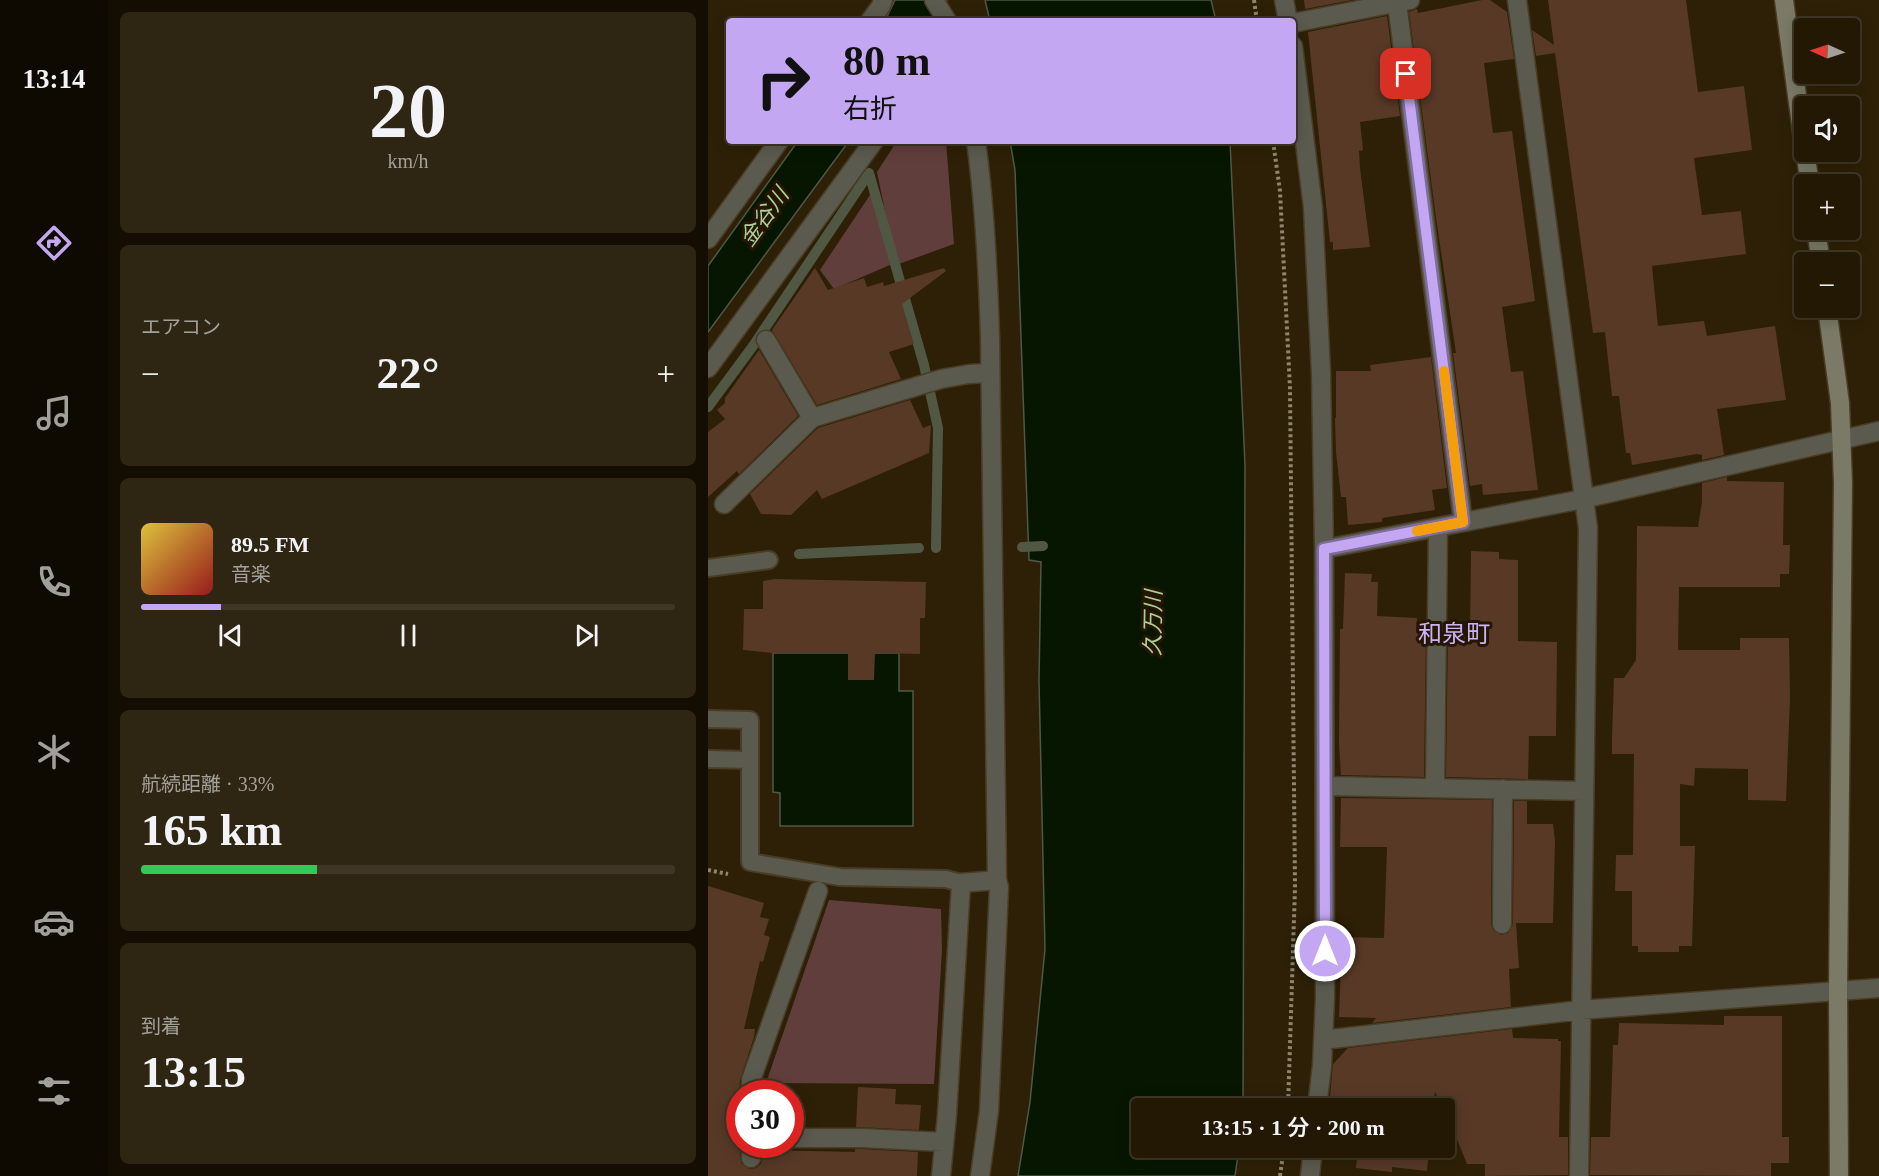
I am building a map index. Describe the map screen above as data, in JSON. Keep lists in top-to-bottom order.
{
  "districts": ["和泉町"],
  "water": ["金谷川", "久万川"],
  "north": "left",
  "page": {
    "tabs": "13:14",
    "tile": [
      ["20", "km/h"],
      "エアコン",
      ["航続距離 · 33%", "165 km"],
      ["到着", "13:15"]
    ],
    "map_buttons": ["+", "−"],
    "turn": ["80 m", "右折"],
    "heat": ["−", "22°", "+"],
    "song": ["89.5 FM", "音楽"],
    "limit": "30",
    "trip": "13:15 · 1 分 · 200 m"
  }
}
